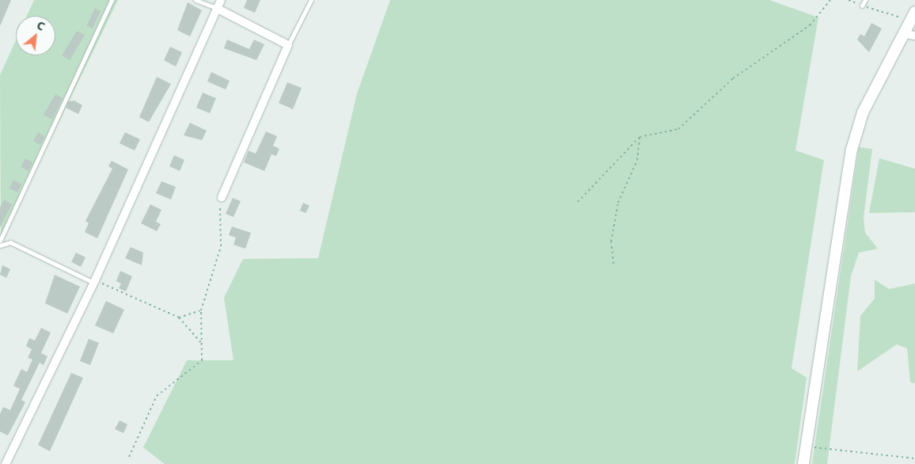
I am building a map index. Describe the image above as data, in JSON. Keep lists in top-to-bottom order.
{
  "north": "top right"
}
